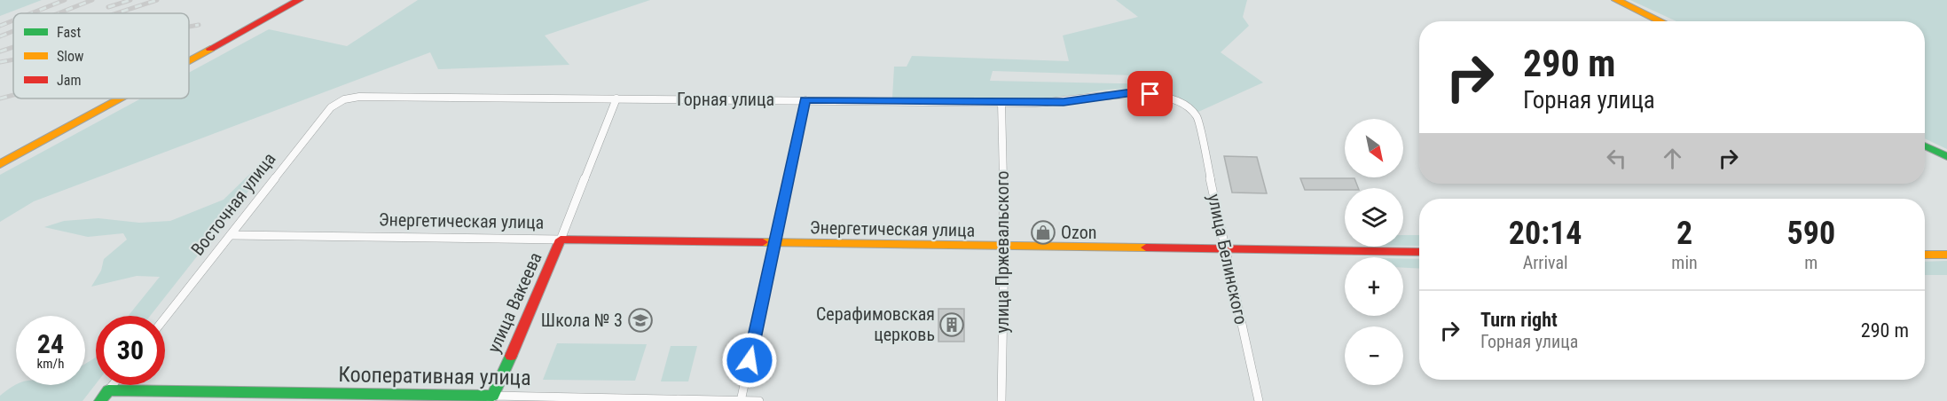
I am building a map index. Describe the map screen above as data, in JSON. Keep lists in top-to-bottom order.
{
  "streets": {
    "street": [
      "Горная улица",
      "Восточная улица",
      "Энергетическая улица",
      "улица Пржевальского",
      "улица Белинского",
      "улица Вакеева",
      "Кооперативная улица"
    ]
  },
  "crossings": [
    ["Горная улица", "Восточная улица"],
    ["Горная улица", "улица Пржевальского"],
    ["Горная улица", "улица Белинского"],
    ["Горная улица", "улица Вакеева"],
    ["Восточная улица", "Энергетическая улица"],
    ["Энергетическая улица", "улица Пржевальского"],
    ["Энергетическая улица", "улица Белинского"],
    ["Энергетическая улица", "улица Вакеева"],
    ["улица Вакеева", "Кооперативная улица"]
  ],
  "places": {
    "shop": ["Ozon"],
    "school or university": ["Школа № 3"],
    "building": ["Серафимовская церковь"]
  },
  "legend": ["Fast", "Slow", "Jam"],
  "north": "bottom right",
  "page": {
    "turn": ["290 m", "Горная улица"],
    "map_buttons": ["+", "−"],
    "eta": [
      "20:14",
      "Arrival",
      "2",
      "min",
      "590",
      "m"
    ],
    "list": [
      {
        "name": "Turn right",
        "note": "Горная улица",
        "value": "290 m"
      }
    ],
    "speed": "24 km/h",
    "limit": "30"
  }
}
